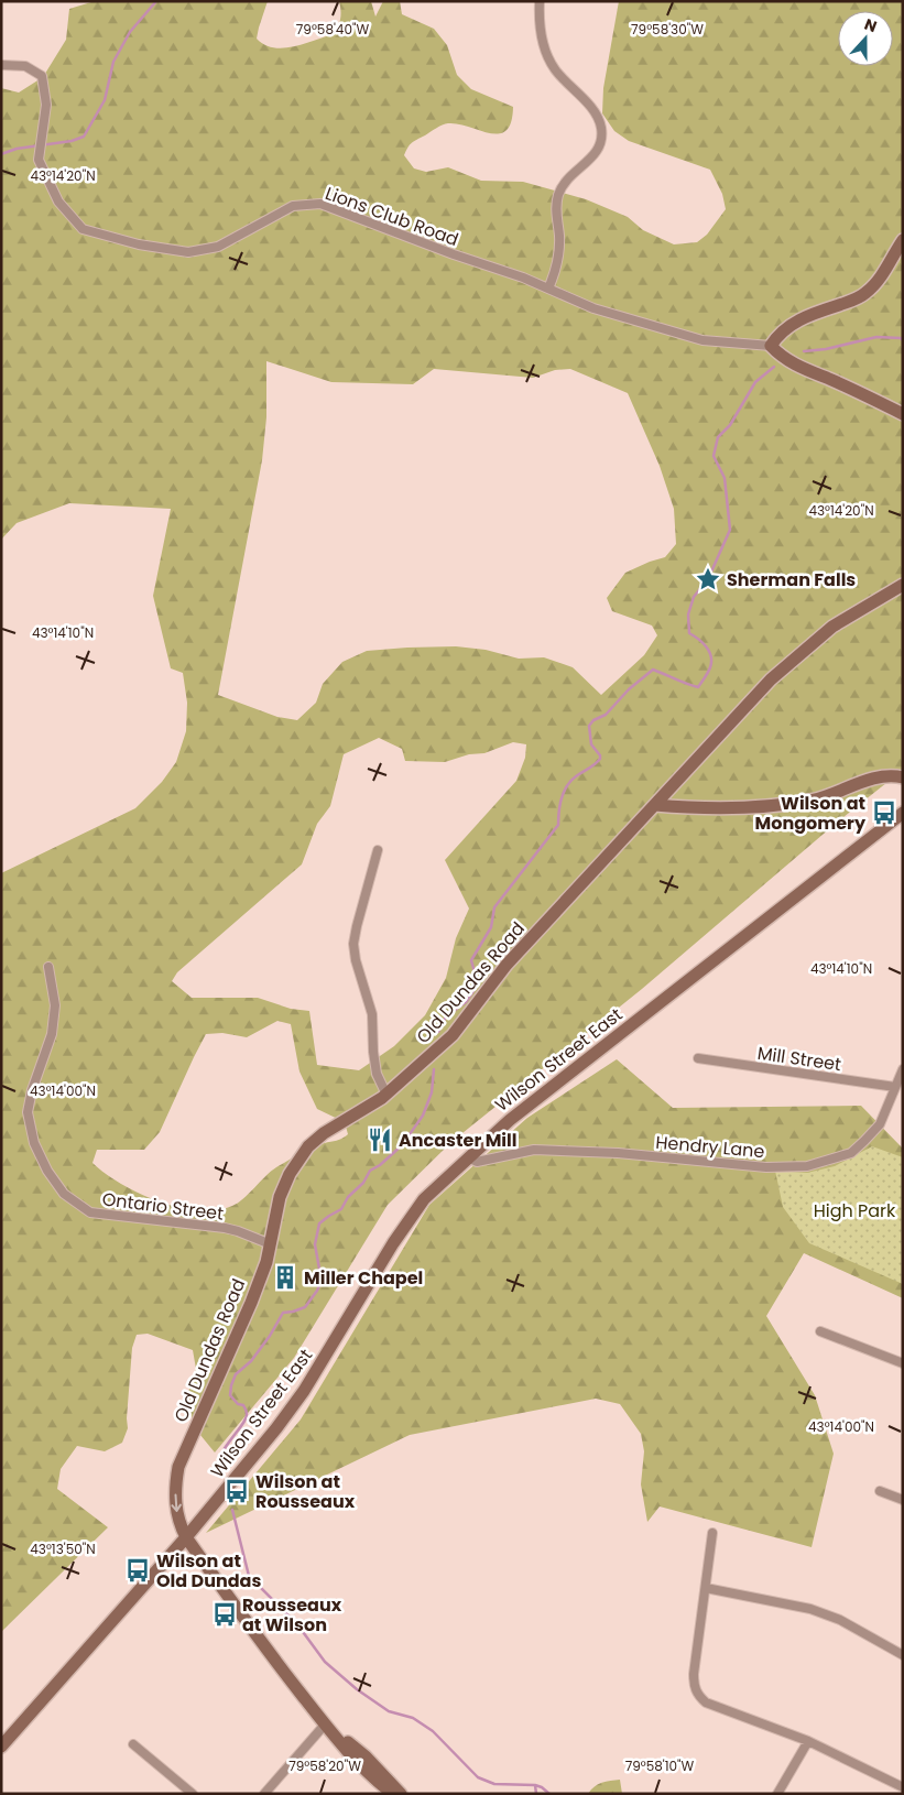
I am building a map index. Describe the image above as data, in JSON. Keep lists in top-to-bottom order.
{
  "streets": {
    "street": [
      "Lions Club Road",
      "Old Dundas Road",
      "Mill Street",
      "Wilson Street East",
      "Hendry Lane",
      "Ontario Street"
    ]
  },
  "crossings": [
    ["Old Dundas Road", "Wilson Street East"],
    ["Old Dundas Road", "Ontario Street"],
    ["Mill Street", "Hendry Lane"],
    ["Wilson Street East", "Hendry Lane"]
  ],
  "parks": ["High Park"],
  "places": {
    "place": ["Sherman Falls"],
    "bus stop": [
      "Wilson at Mongomery",
      "Wilson at Rousseaux",
      "Wilson at Old Dundas",
      "Rousseaux at Wilson"
    ],
    "restaurant": ["Ancaster Mill"],
    "building": ["Miller Chapel"]
  },
  "north": "top",
  "coordinates": [
    "79°58'40\"W",
    "79°58'30\"W",
    "43°14'20\"N",
    "43°14'10\"N",
    "43°14'00\"N",
    "43°13'50\"N",
    "79°58'20\"W",
    "79°58'10\"W"
  ]
}
